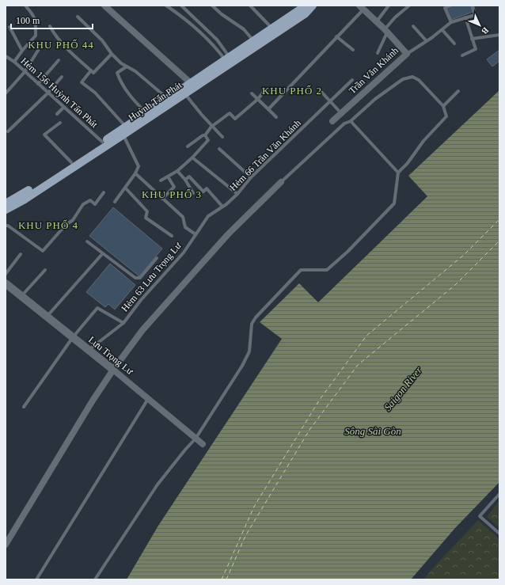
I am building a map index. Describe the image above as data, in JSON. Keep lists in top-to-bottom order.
{
  "streets": {
    "main road": ["Huỳnh Tấn Phát"],
    "street": ["Trần Văn Khánh", "Lưu Trọng Lư"],
    "lane": ["Hẻm 156 Huỳnh Tấn Phát", "Hẻm 66 Trần Văn Khánh", "Hẻm 63 Lưu Trọng Lư"]
  },
  "crossings": [
    ["Hẻm 156 Huỳnh Tấn Phát", "Huỳnh Tấn Phát"],
    ["Hẻm 66 Trần Văn Khánh", "Hẻm 63 Lưu Trọng Lư"],
    ["Hẻm 63 Lưu Trọng Lư", "Lưu Trọng Lư"]
  ],
  "districts": [
    "KHU PHỐ 44",
    "KHU PHỐ 2",
    "KHU PHỐ 3",
    "KHU PHỐ 4"
  ],
  "water": ["Saigon River", "Sông Sài Gòn"],
  "scale_bar": "100 m",
  "north": "bottom right"
}
